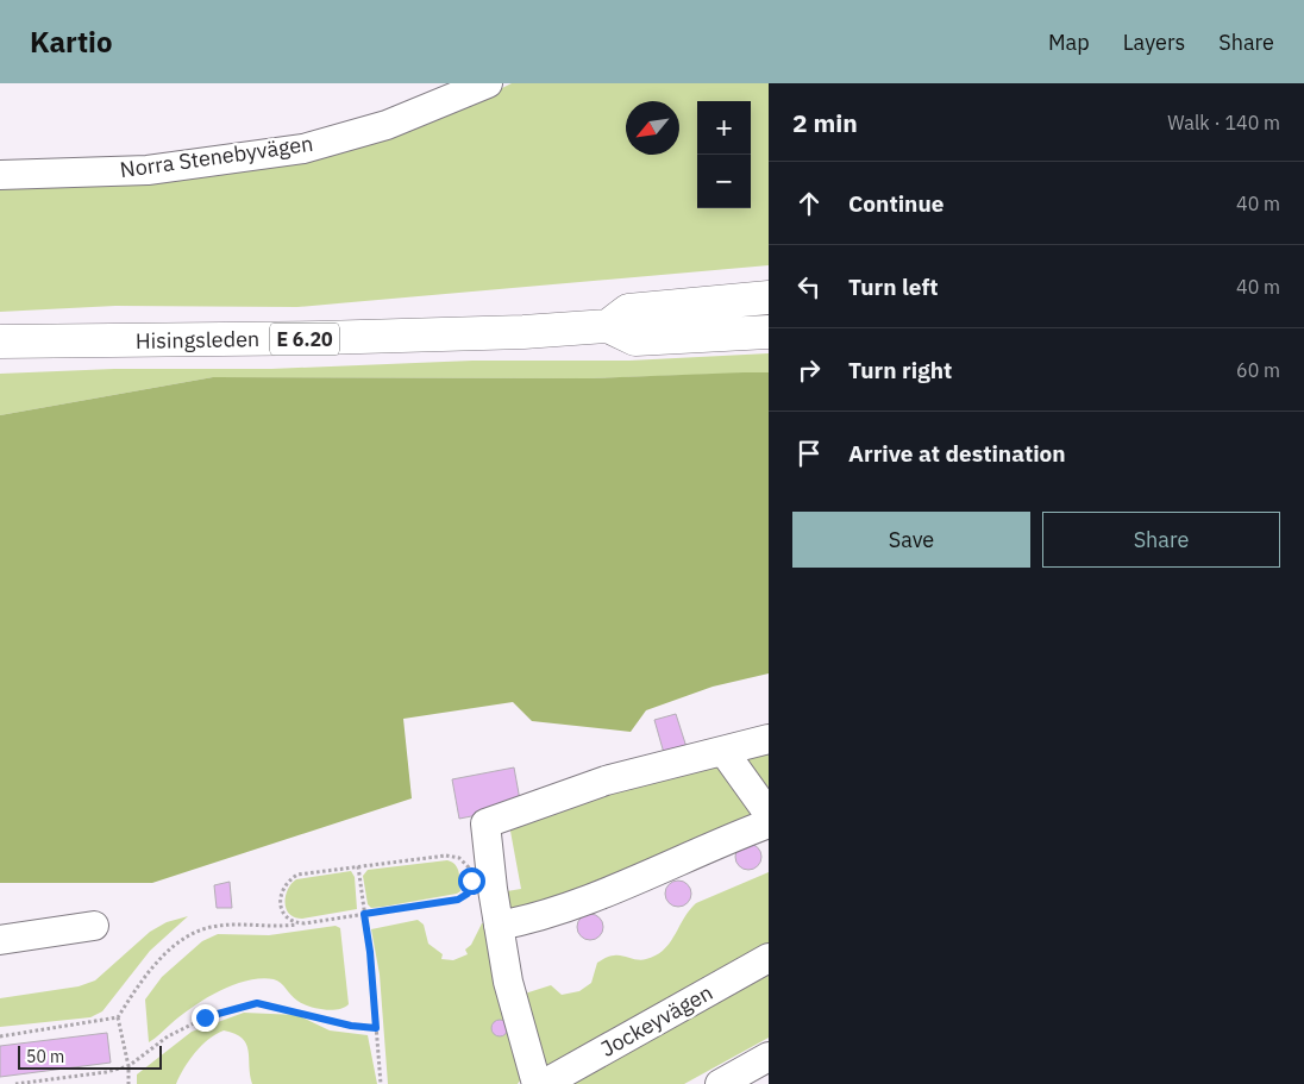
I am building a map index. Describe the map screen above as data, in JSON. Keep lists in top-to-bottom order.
{
  "streets": {
    "highway": ["E 6.20", "Hisingsleden"],
    "street": ["Norra Stenebyvägen", "Jockeyvägen"]
  },
  "scale_bar": "50 m",
  "north": "bottom left",
  "page": {
    "header": "Kartio",
    "nav": ["Map", "Layers", "Share"],
    "heading": ["2 min", "Walk · 140 m"],
    "map_buttons": ["+", "−"],
    "list": [
      ["Continue", "40 m"],
      ["Turn left", "40 m"],
      ["Turn right", "60 m"],
      "Arrive at destination"
    ],
    "buttons": ["Save", "Share"],
    "scale": "50 m"
  }
}
